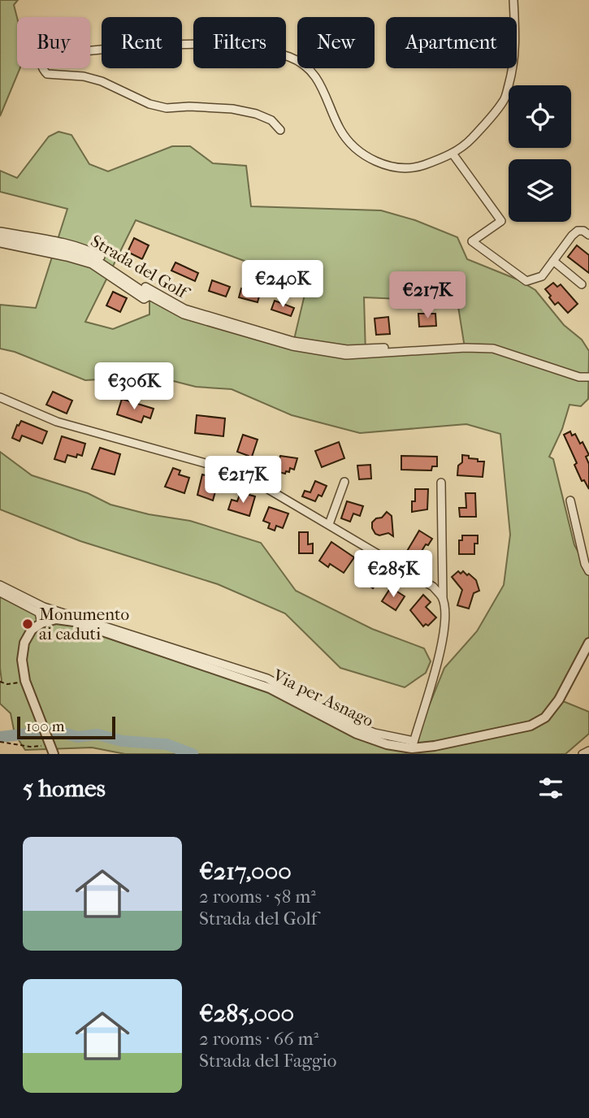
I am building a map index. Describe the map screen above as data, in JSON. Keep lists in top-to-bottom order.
{
  "streets": {
    "street": ["Strada del Golf", "Via per Asnago"]
  },
  "places": ["Monumento ai caduti"],
  "scale_bar": "100 m",
  "page": {
    "chip": [
      "Buy",
      "Rent",
      "Filters",
      "New",
      "Apartment"
    ],
    "price": [
      "€240K",
      "€217K",
      "€306K",
      "€217K",
      "€285K"
    ],
    "scale": "100 m",
    "heading": "5 homes",
    "list": [
      {
        "name": "€217,000",
        "note": "2 rooms · 58 m² · Strada del Golf"
      },
      {
        "name": "€285,000",
        "note": "2 rooms · 66 m² · Strada del Faggio"
      }
    ]
  }
}
